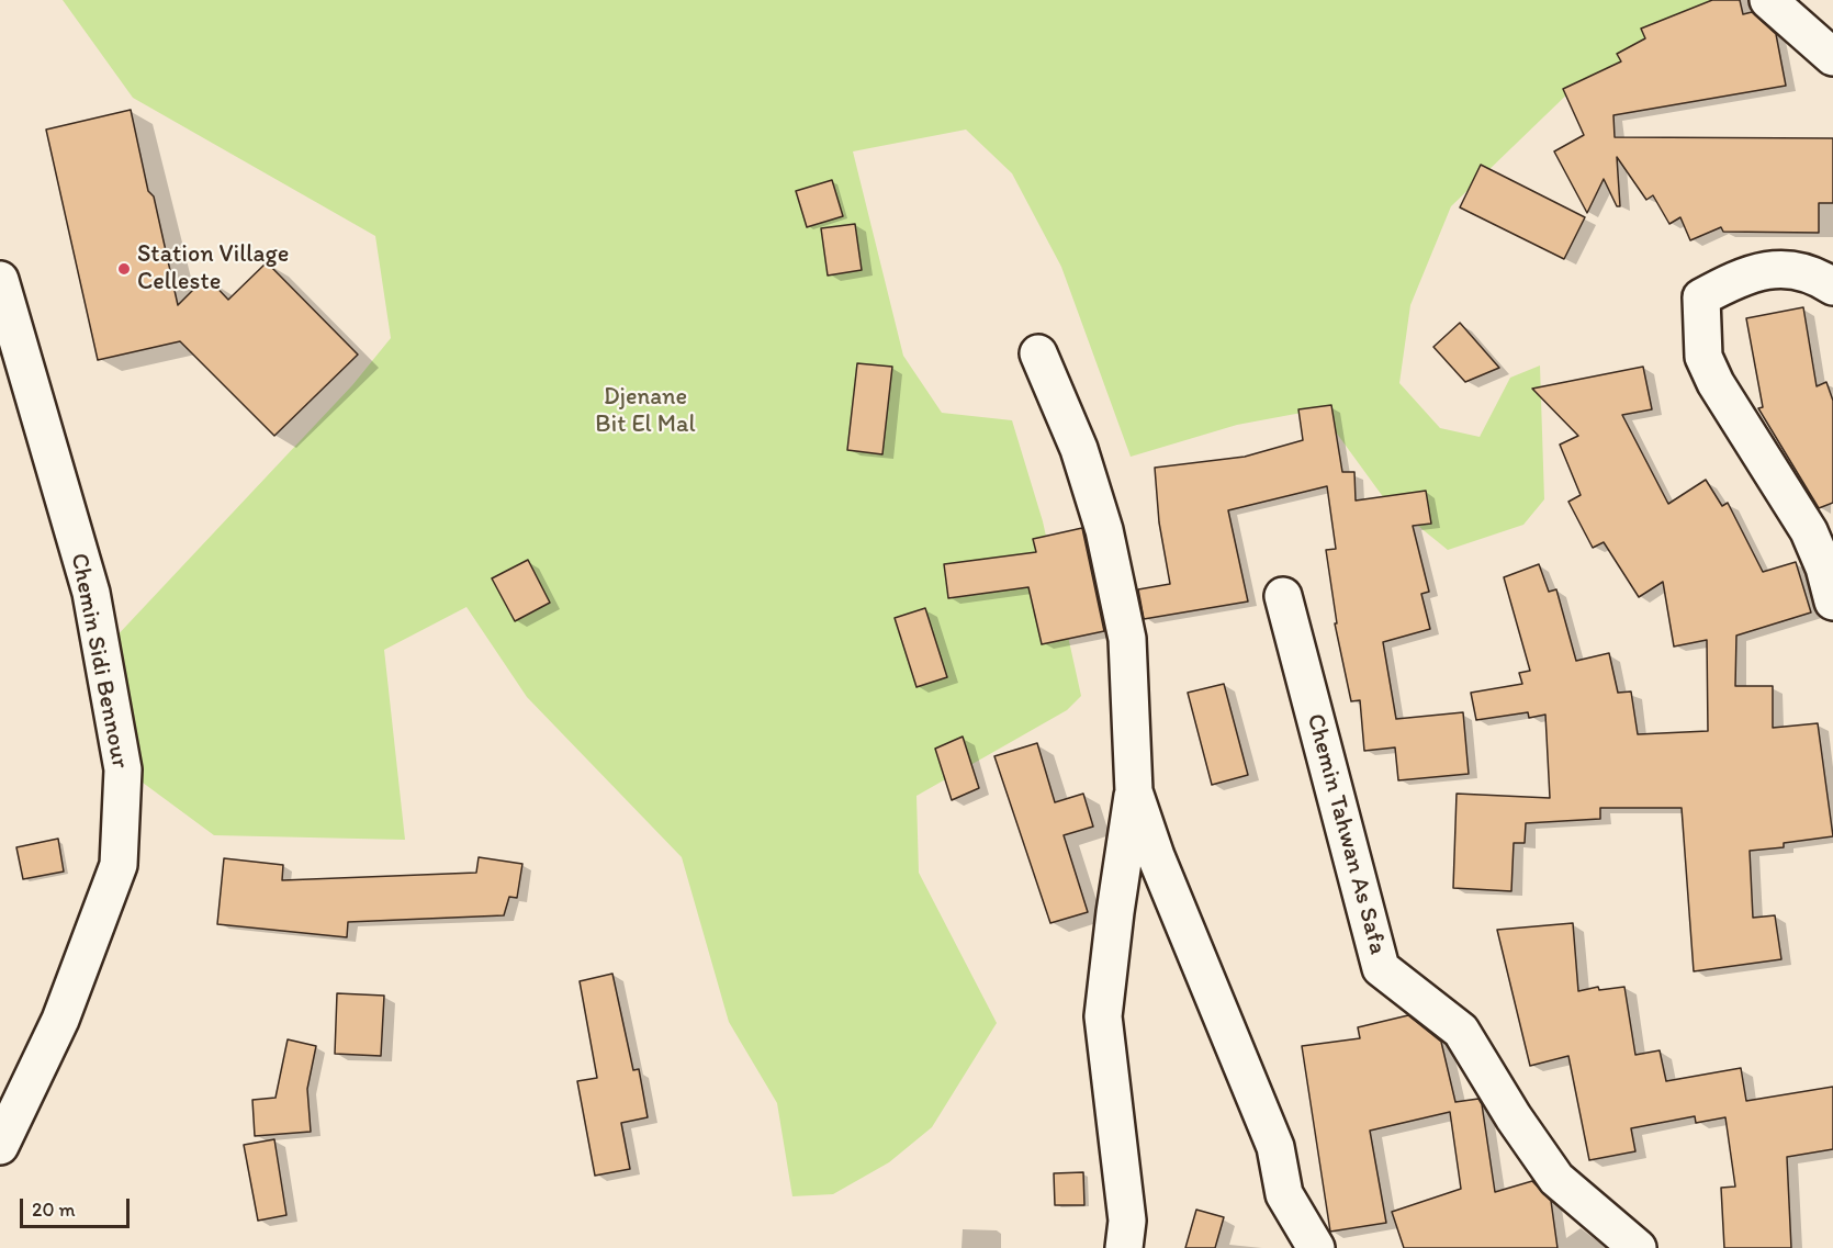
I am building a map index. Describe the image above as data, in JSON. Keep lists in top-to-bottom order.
{
  "streets": {
    "street": ["Chemin Sidi Bennour", "Chemin Tahwan As Safa"]
  },
  "parks": ["Djenane Bit El Mal"],
  "places": ["Station Village Celleste"],
  "scale_bar": "20 m"
}
